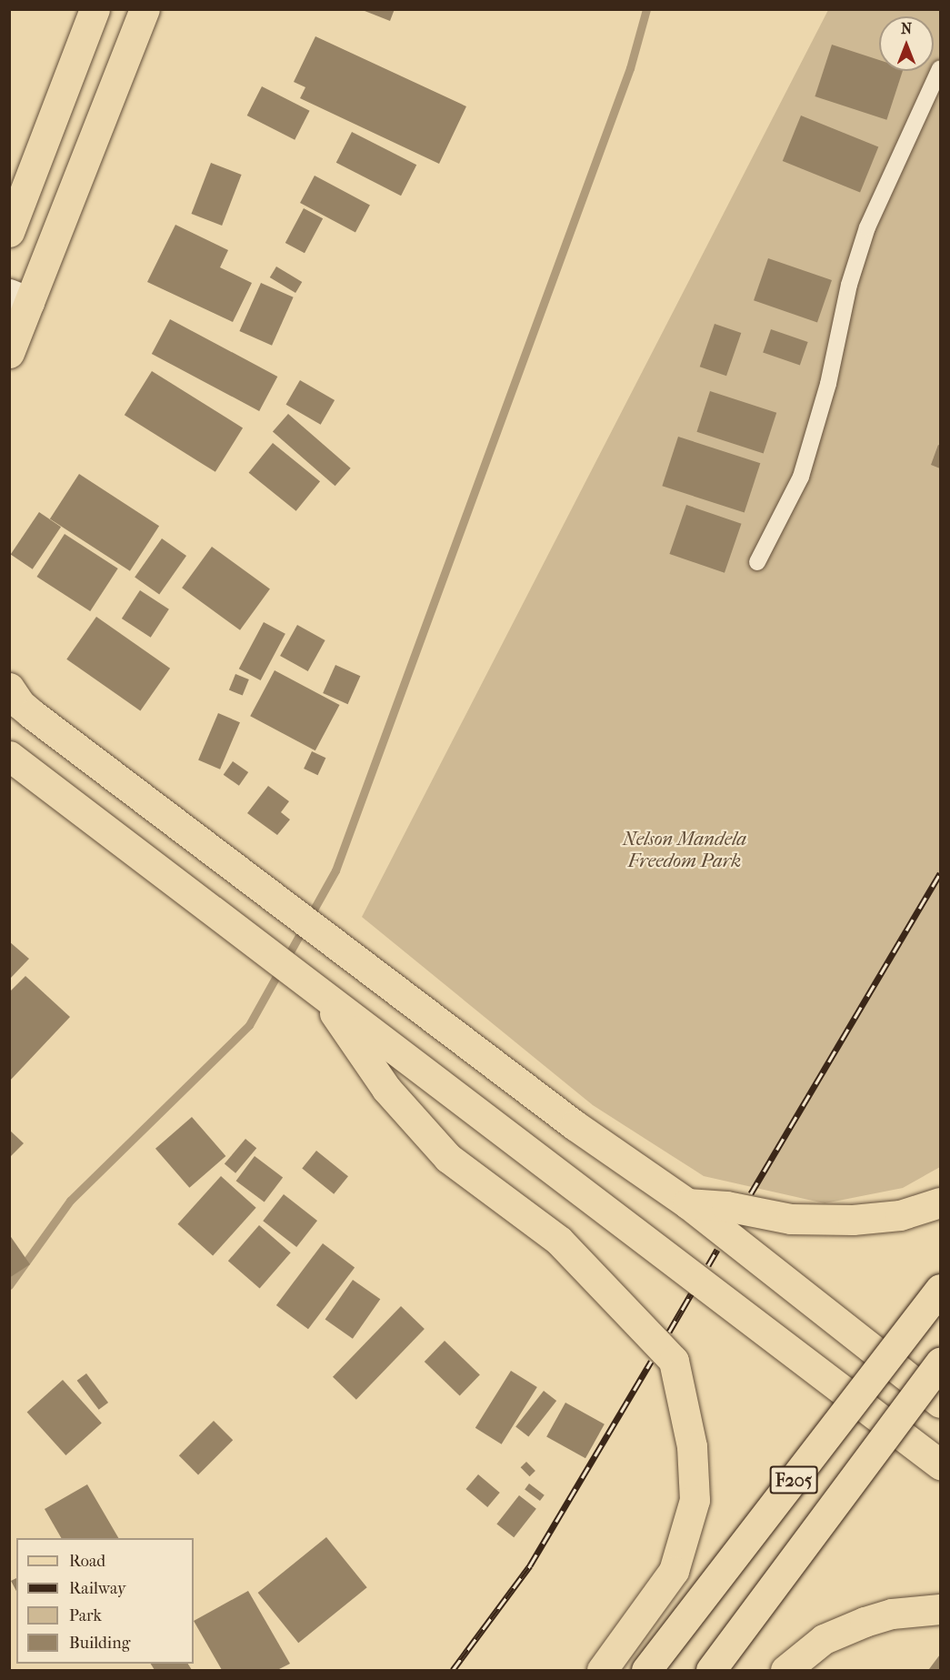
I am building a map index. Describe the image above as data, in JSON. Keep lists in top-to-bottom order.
{
  "streets": {
    "main road": ["F205"]
  },
  "parks": ["Nelson Mandela Freedom Park"],
  "legend": [
    "Road",
    "Railway",
    "Park",
    "Building"
  ],
  "north": "top"
}
